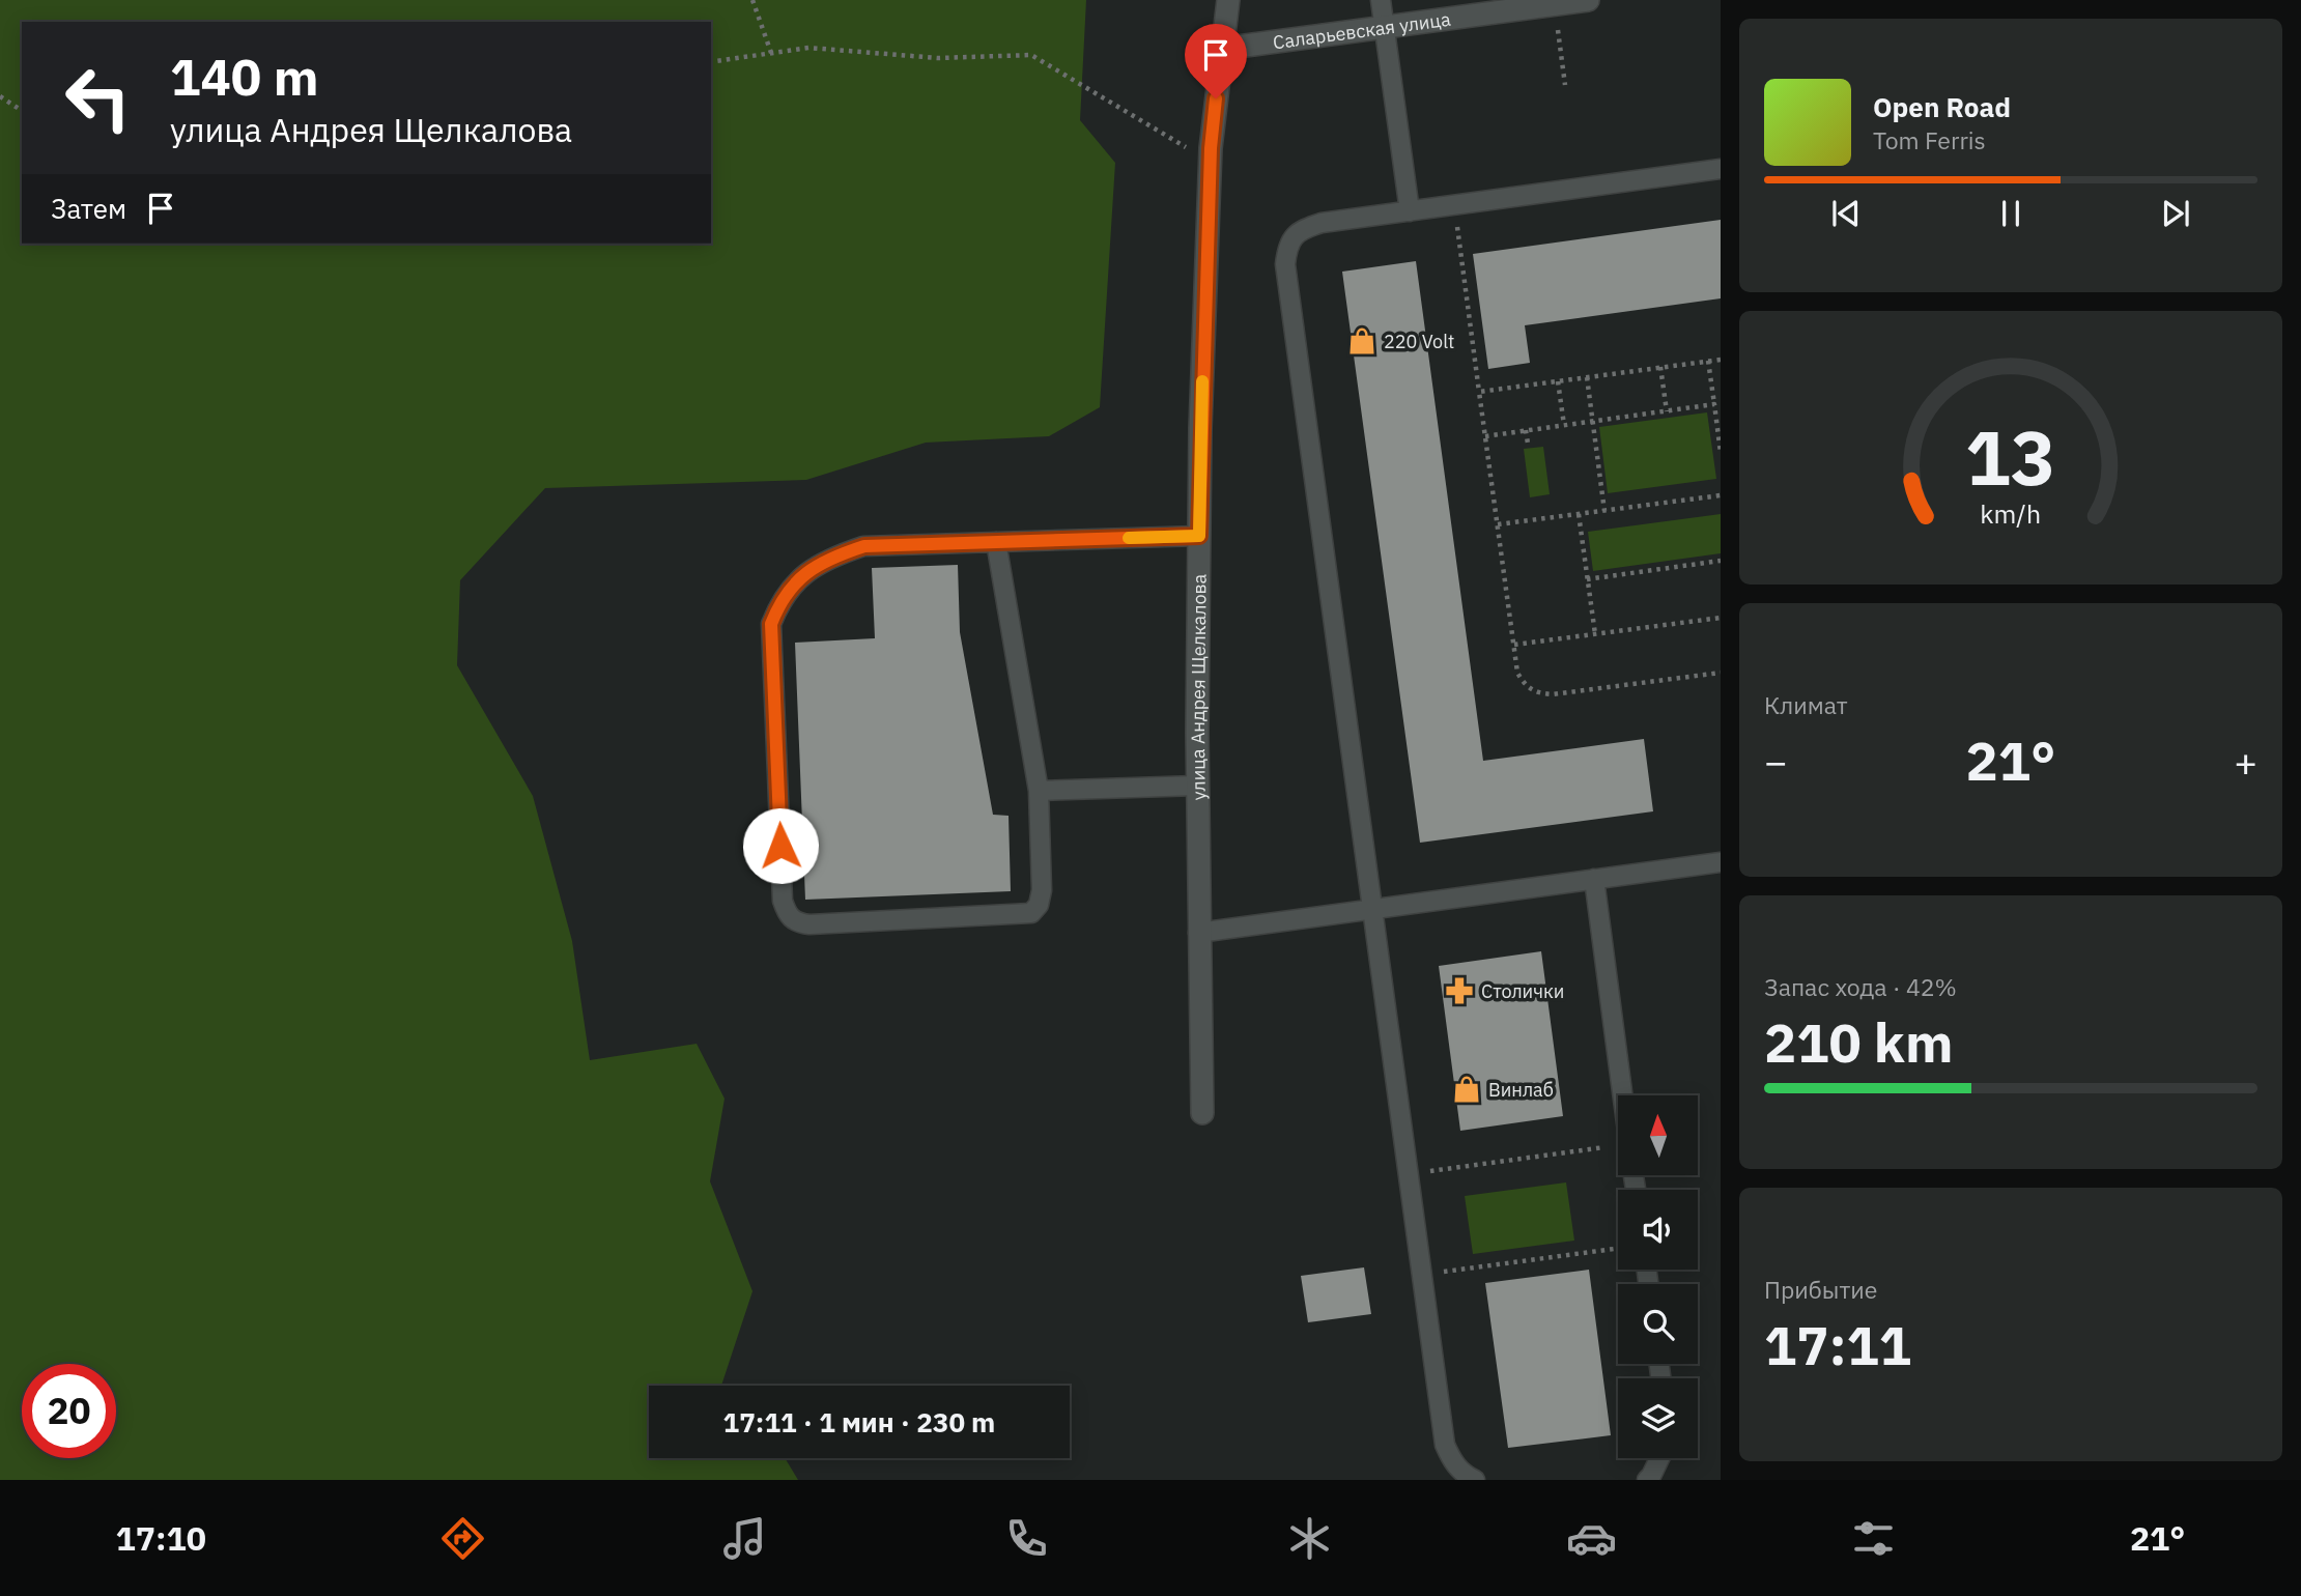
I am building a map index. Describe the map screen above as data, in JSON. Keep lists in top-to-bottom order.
{
  "streets": {
    "street": ["Саларьевская улица", "улица Андрея Щелкалова"]
  },
  "crossings": [
    ["Саларьевская улица", "улица Андрея Щелкалова"]
  ],
  "places": {
    "shop": ["220 Volt", "Винлаб"],
    "pharmacy": ["Столички"]
  },
  "north": "top",
  "page": {
    "turn": ["140 m", "улица Андрея Щелкалова"],
    "song": ["Open Road", "Tom Ferris"],
    "then": "Затем",
    "tile": [
      "Климат",
      ["Запас хода · 42%", "210 km"],
      ["Прибытие", "17:11"]
    ],
    "heat": ["−", "21°", "+"],
    "limit": "20",
    "trip": "17:11 · 1 мин · 230 m",
    "tabs": ["17:10", "21°"],
    "gauge": ["13", "km/h"]
  }
}
